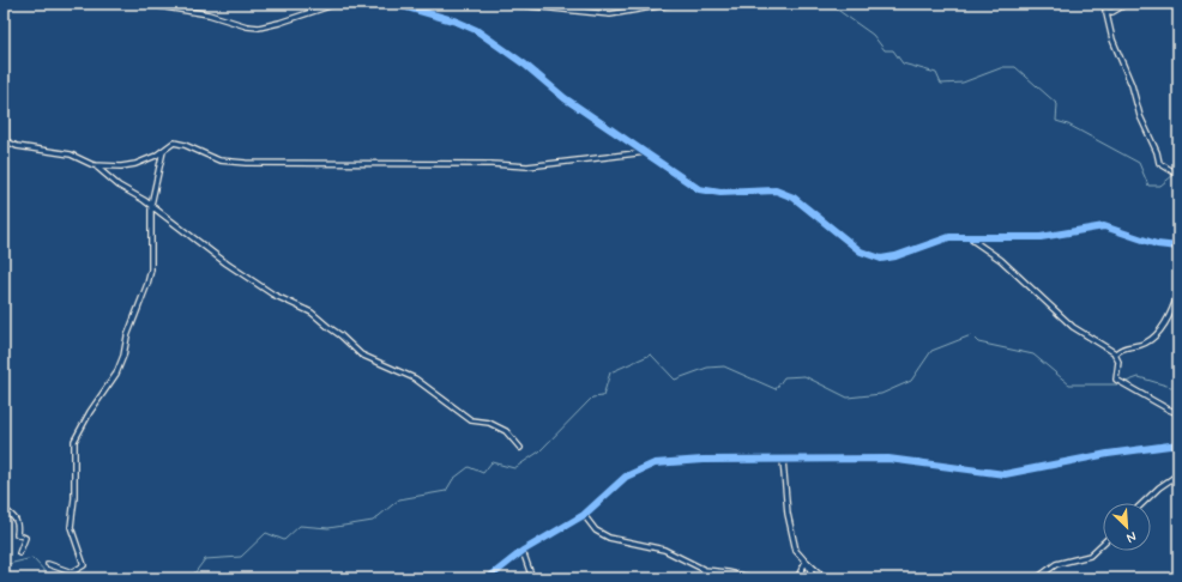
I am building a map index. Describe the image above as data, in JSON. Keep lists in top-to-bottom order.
{
  "north": "bottom right"
}
